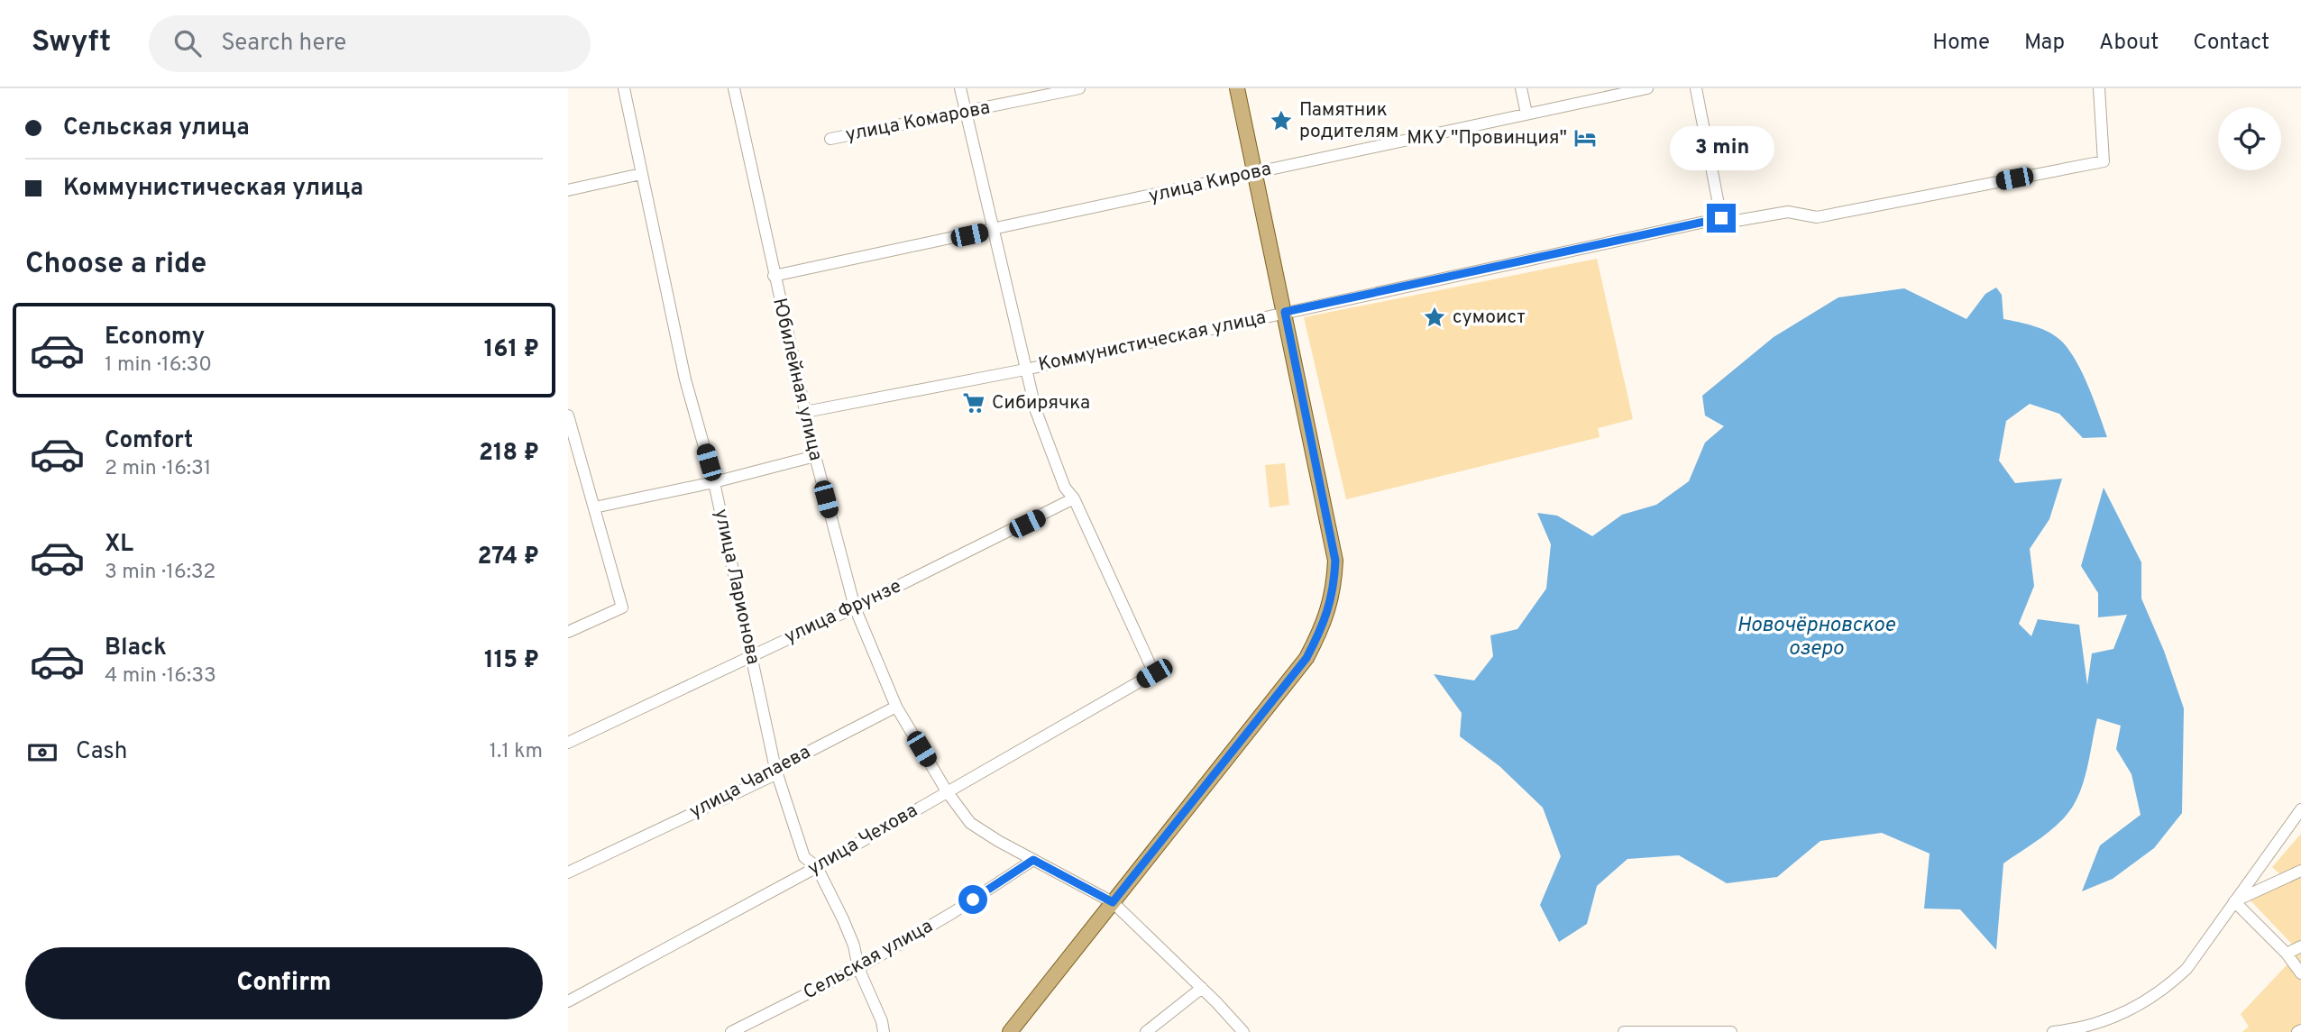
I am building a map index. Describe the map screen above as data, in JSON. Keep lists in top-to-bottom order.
{
  "streets": {
    "street": [
      "улица Комарова",
      "улица Кирова",
      "Коммунистическая улица",
      "Юбилейная улица",
      "улица Ларионова",
      "улица Фрунзе",
      "улица Чапаева",
      "улица Чехова",
      "Сельская улица"
    ]
  },
  "crossings": [
    ["улица Кирова", "Юбилейная улица"],
    ["Коммунистическая улица", "Юбилейная улица"],
    ["Юбилейная улица", "улица Фрунзе"],
    ["Юбилейная улица", "улица Чапаева"],
    ["Юбилейная улица", "улица Чехова"],
    ["Юбилейная улица", "Сельская улица"],
    ["улица Ларионова", "улица Фрунзе"],
    ["улица Ларионова", "улица Чапаева"],
    ["улица Ларионова", "улица Чехова"],
    ["улица Ларионова", "Сельская улица"],
    ["улица Фрунзе", "улица Чехова"]
  ],
  "water": ["Новочёрновское озеро"],
  "places": {
    "place": ["Памятник родителям", "сумоист"],
    "hotel": ["МКУ \"Провинция\""],
    "supermarket": ["Сибирячка"]
  },
  "page": {
    "header": "Swyft",
    "search": "Search here",
    "nav": [
      "Home",
      "Map",
      "About",
      "Contact"
    ],
    "banner": ["Сельская улица", "Коммунистическая улица"],
    "bubble": "3 min",
    "heading": "Choose a ride",
    "list": [
      {
        "name": "Economy",
        "note": "1 min · 16:30",
        "value": "161 ₽"
      },
      {
        "name": "Comfort",
        "note": "2 min · 16:31",
        "value": "218 ₽"
      },
      {
        "name": "XL",
        "note": "3 min · 16:32",
        "value": "274 ₽"
      },
      {
        "name": "Black",
        "note": "4 min · 16:33",
        "value": "115 ₽"
      }
    ],
    "pay": ["Cash", "1.1 km"],
    "buttons": "Confirm"
  }
}
